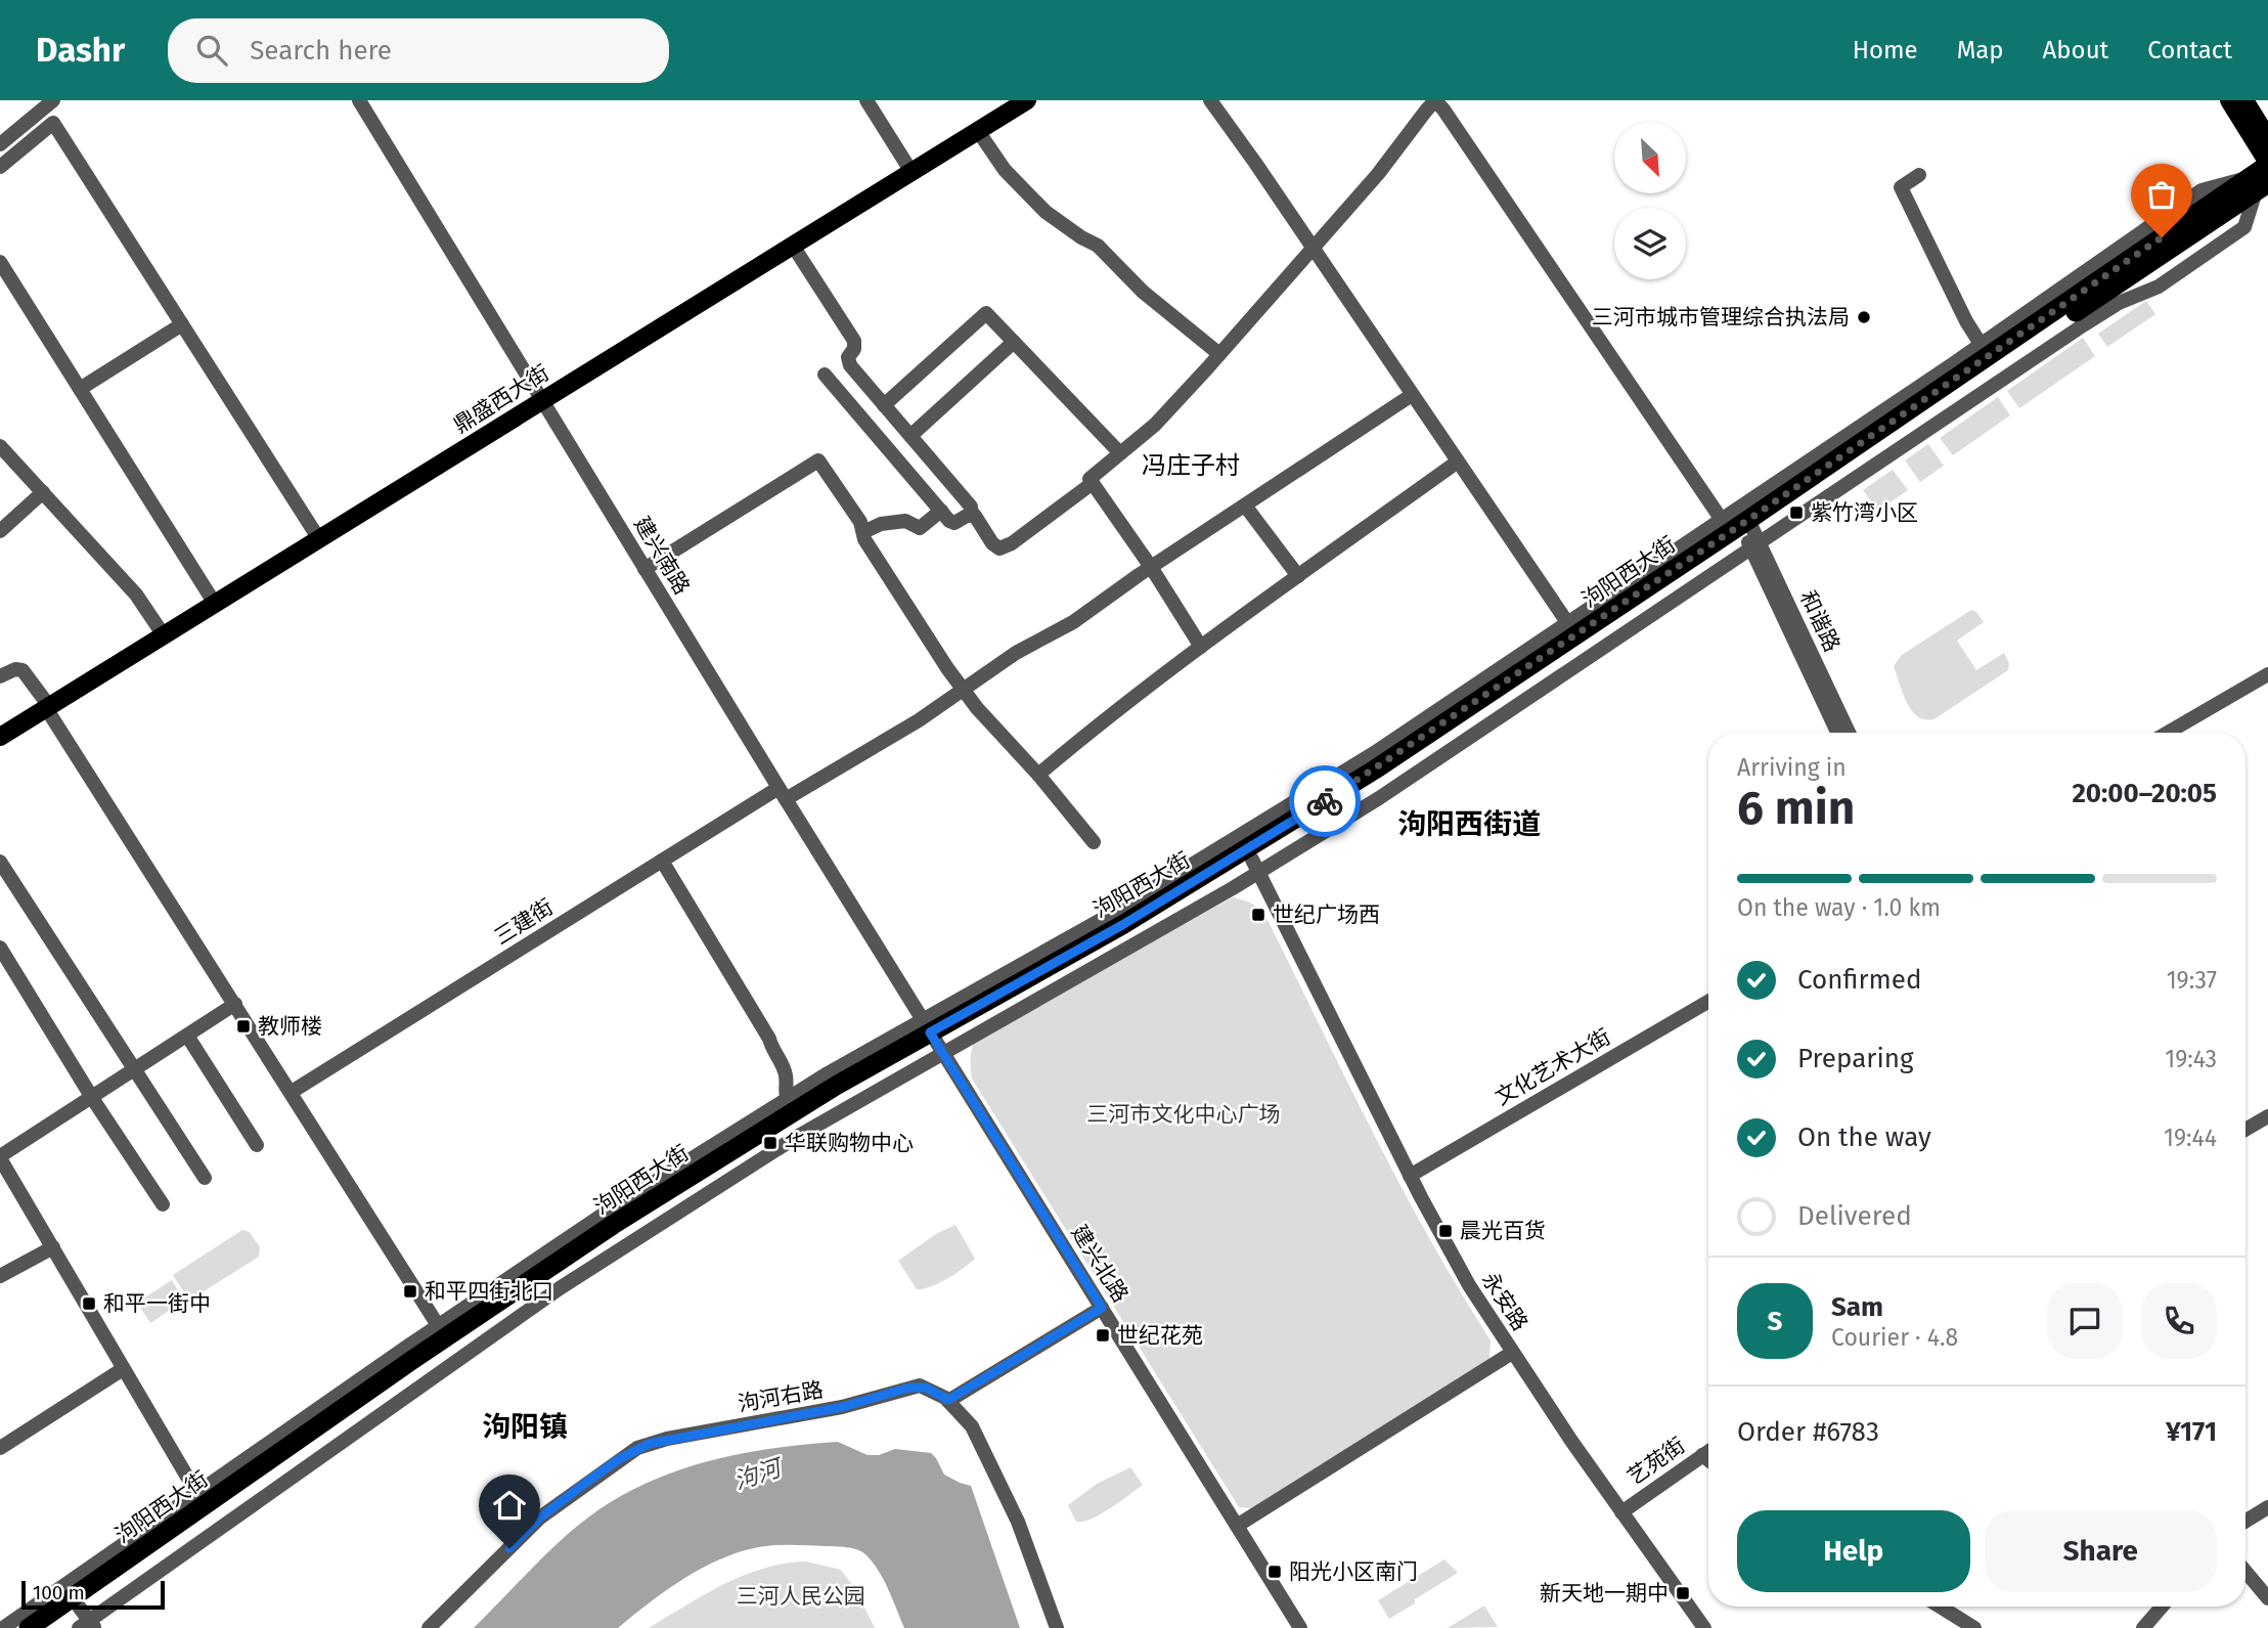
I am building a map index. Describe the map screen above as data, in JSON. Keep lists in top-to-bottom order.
{
  "streets": {
    "highway": ["泃阳西大街"],
    "main road": ["鼎盛西大街"],
    "street": [
      "建兴南路",
      "和谐路",
      "三建街",
      "文化艺术大街",
      "建兴北路",
      "永安路",
      "泃河右路",
      "艺苑街"
    ]
  },
  "crossings": [
    ["鼎盛西大街", "建兴南路"],
    ["建兴南路", "泃阳西大街"],
    ["建兴南路", "三建街"],
    ["建兴南路", "建兴北路"],
    ["泃阳西大街", "和谐路"],
    ["泃阳西大街", "建兴北路"],
    ["泃阳西大街", "永安路"],
    ["文化艺术大街", "永安路"],
    ["永安路", "艺苑街"]
  ],
  "districts": ["冯庄子村", "泃阳西街道", "泃阳镇"],
  "water": ["泃河"],
  "parks": ["三河市文化中心广场", "三河人民公园"],
  "places": {
    "other": ["三河市城市管理综合执法局"],
    "transit": [
      "紫竹湾小区",
      "世纪广场西",
      "教师楼",
      "华联购物中心",
      "晨光百货",
      "和平四街北口",
      "和平一街中",
      "世纪花苑",
      "阳光小区南门",
      "新天地一期中"
    ]
  },
  "scale_bar": "100 m",
  "north": "bottom right",
  "page": {
    "header": "Dashr",
    "search": "Search here",
    "nav": [
      "Home",
      "Map",
      "About",
      "Contact"
    ],
    "heading": ["6 min", "Arriving in", "20:00–20:05"],
    "panel": [
      "Sam",
      "Courier · 4.8",
      "Order #6783",
      "¥171"
    ],
    "bar": "On the way · 1.0 km",
    "list": [
      ["Confirmed", "19:37"],
      ["Preparing", "19:43"],
      ["On the way", "19:44"],
      "Delivered"
    ],
    "round": "S",
    "buttons": ["Help", "Share"],
    "scale": "100 m"
  }
}
